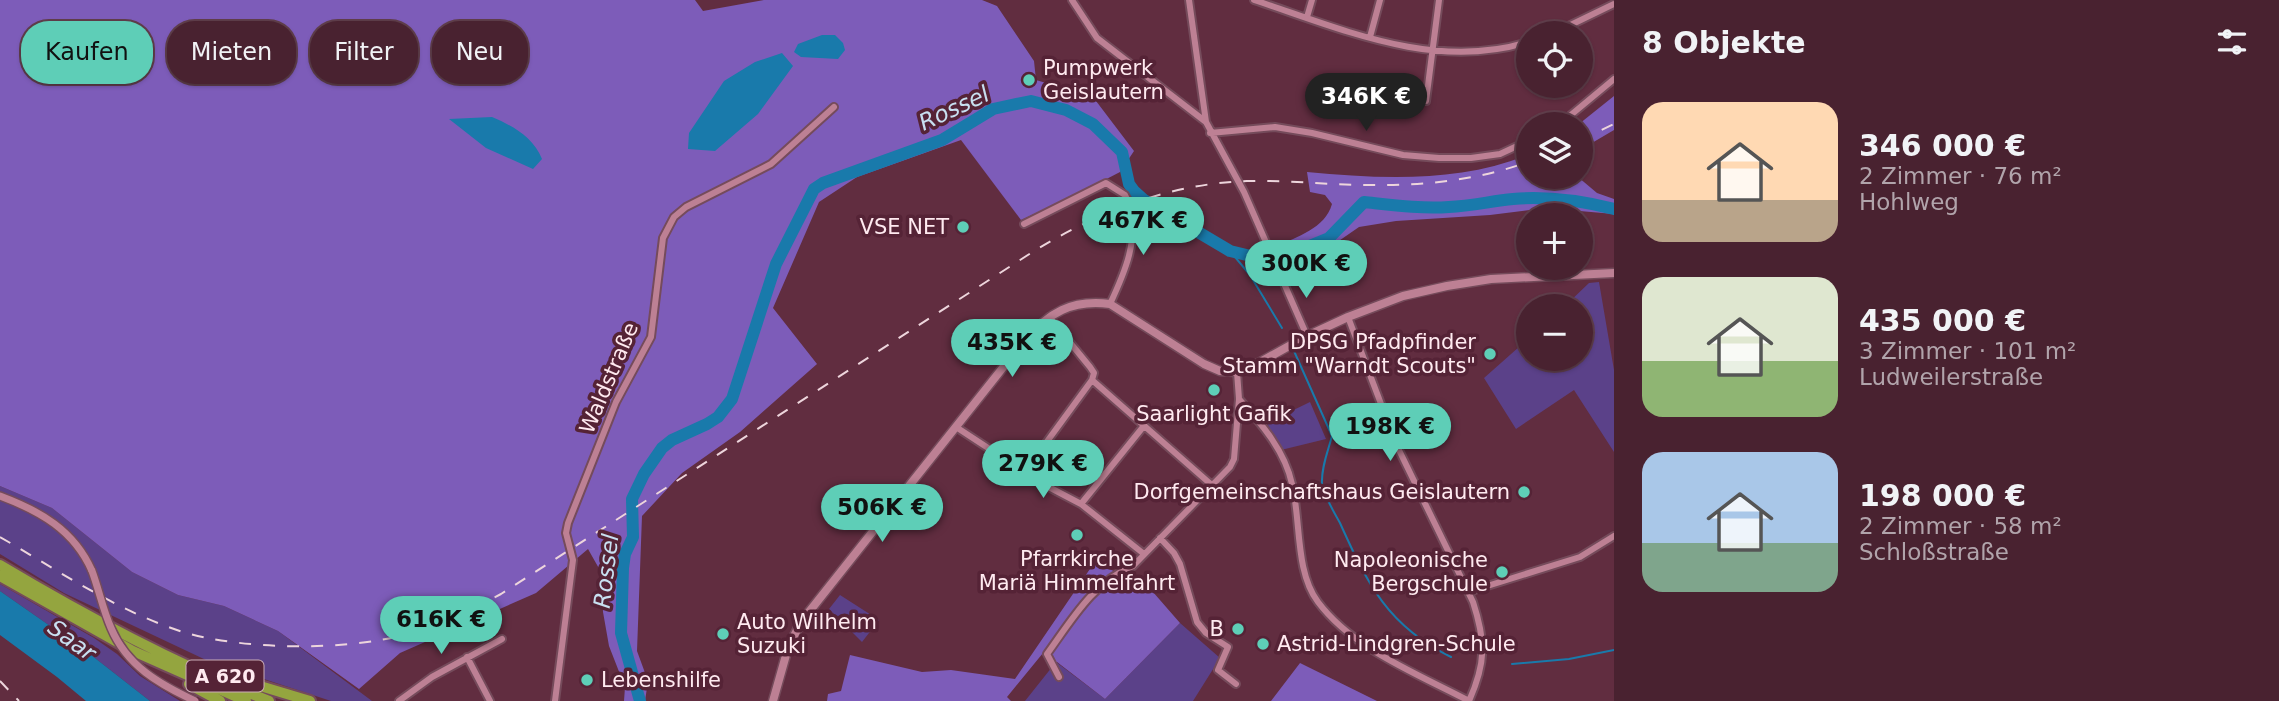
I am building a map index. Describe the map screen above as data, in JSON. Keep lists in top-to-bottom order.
{
  "streets": {
    "highway": ["A 620"],
    "street": ["Waldstraße"]
  },
  "water": ["Rossel", "Saar"],
  "places": [
    "Pumpwerk Geislautern",
    "VSE NET",
    "DPSG Pfadpfinder Stamm \"Warndt Scouts\"",
    "Saarlight Gafik",
    "Dorfgemeinschaftshaus Geislautern",
    "Pfarrkirche Mariä Himmelfahrt",
    "Napoleonische Bergschule",
    "B",
    "Auto Wilhelm Suzuki",
    "Astrid-Lindgren-Schule",
    "Lebenshilfe"
  ],
  "page": {
    "heading": "8 Objekte",
    "map_buttons": ["+", "−"],
    "chip": [
      "Kaufen",
      "Mieten",
      "Filter",
      "Neu"
    ],
    "price": [
      "346K €",
      "467K €",
      "300K €",
      "435K €",
      "198K €",
      "279K €",
      "506K €",
      "616K €"
    ],
    "list": [
      {
        "name": "346 000 €",
        "note": "2 Zimmer · 76 m² · Hohlweg"
      },
      {
        "name": "435 000 €",
        "note": "3 Zimmer · 101 m² · Ludweilerstraße"
      },
      {
        "name": "198 000 €",
        "note": "2 Zimmer · 58 m² · Schloßstraße"
      }
    ]
  }
}
